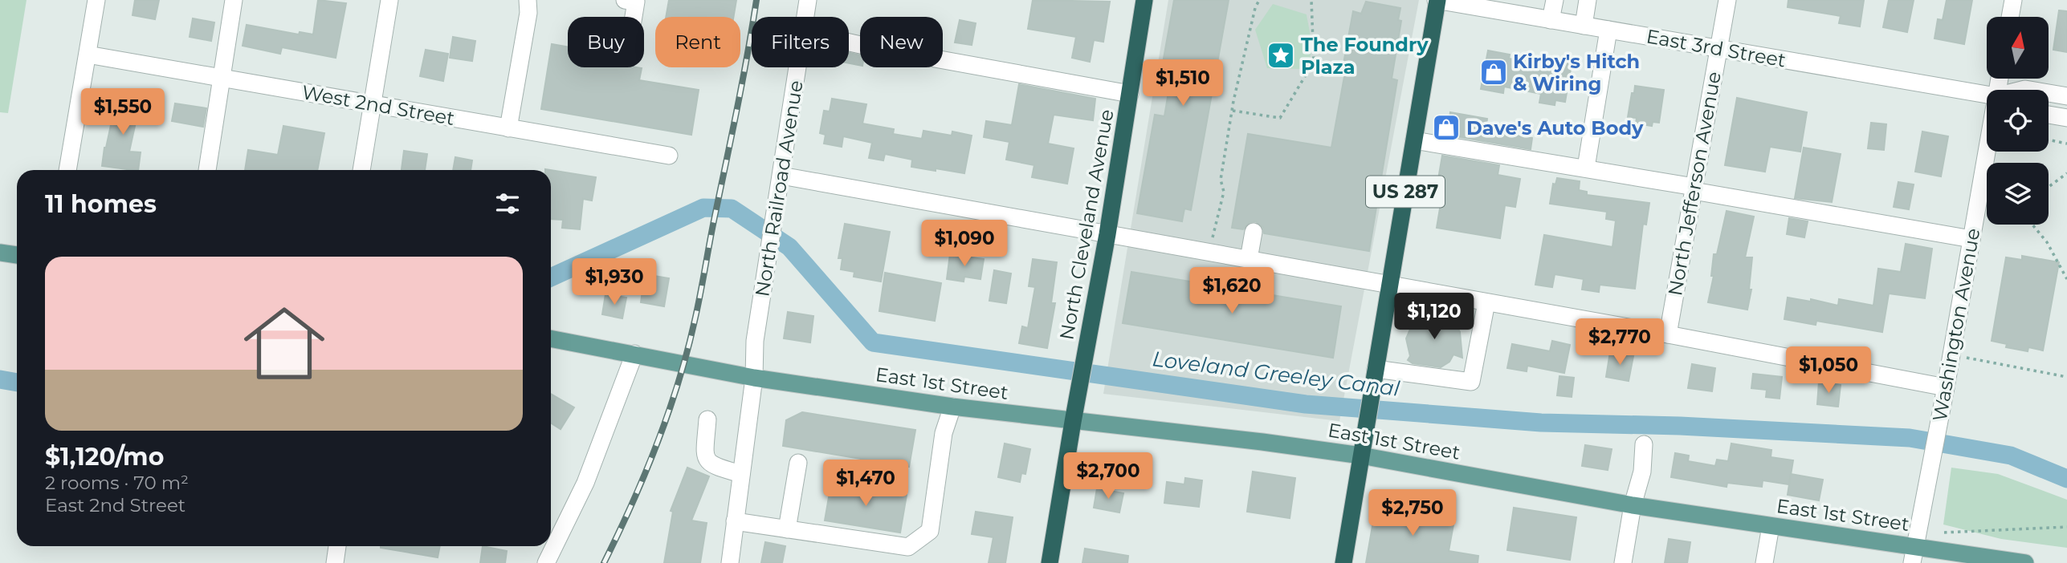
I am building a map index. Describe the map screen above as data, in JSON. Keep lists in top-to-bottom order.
{
  "streets": {
    "highway": ["US 287", "North Cleveland Avenue"],
    "main road": ["East 1st Street"],
    "street": [
      "East 3rd Street",
      "West 2nd Street",
      "North Jefferson Avenue",
      "North Railroad Avenue",
      "Washington Avenue"
    ]
  },
  "crossings": [
    ["East 3rd Street", "North Jefferson Avenue"],
    ["East 3rd Street", "US 287"],
    ["North Railroad Avenue", "East 1st Street"],
    ["US 287", "East 1st Street"],
    ["North Cleveland Avenue", "East 1st Street"],
    ["Washington Avenue", "East 1st Street"]
  ],
  "water": ["Loveland Greeley Canal"],
  "places": {
    "place": ["The Foundry Plaza"],
    "shop": ["Kirby's Hitch & Wiring", "Dave's Auto Body"]
  },
  "north": "top",
  "page": {
    "chip": [
      "Buy",
      "Rent",
      "Filters",
      "New"
    ],
    "price": [
      "$1,510",
      "$1,550",
      "$1,090",
      "$1,930",
      "$1,620",
      "$1,120",
      "$2,770",
      "$1,050",
      "$2,700",
      "$1,470",
      "$2,750"
    ],
    "heading": "11 homes",
    "list": [
      {
        "name": "$1,120/mo",
        "note": "2 rooms · 70 m² · East 2nd Street"
      }
    ]
  }
}
